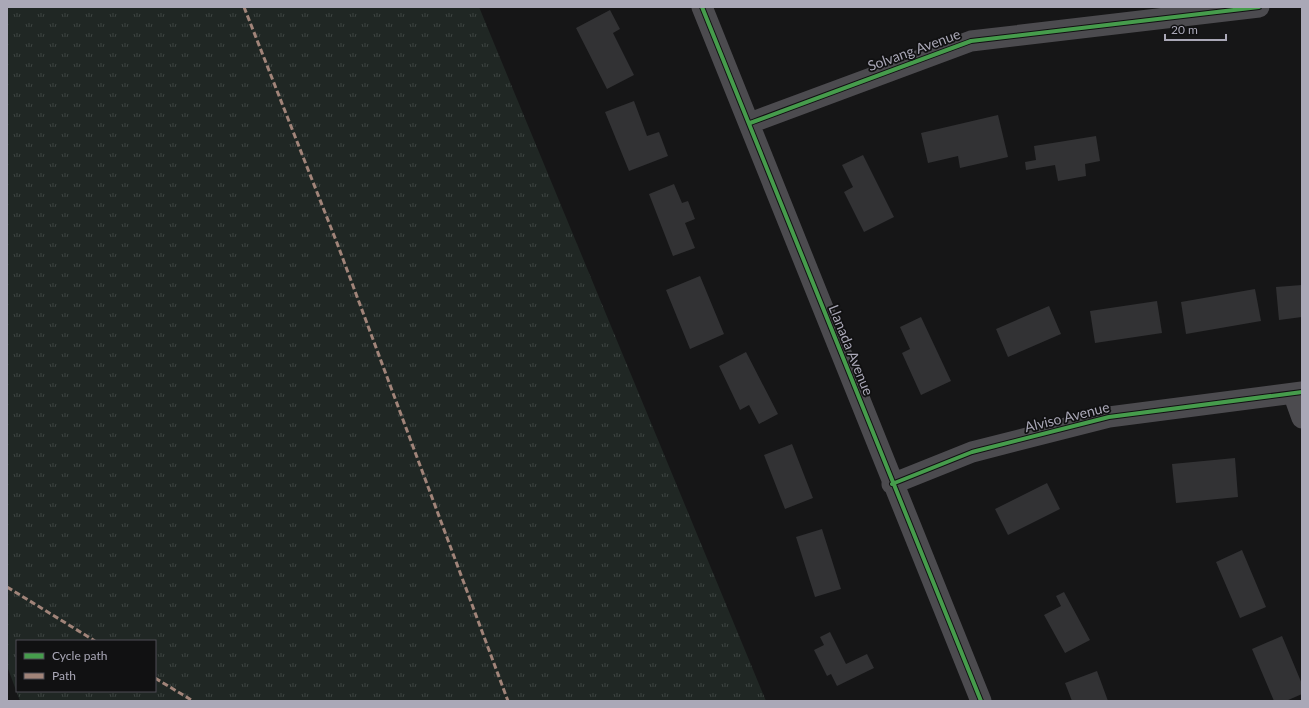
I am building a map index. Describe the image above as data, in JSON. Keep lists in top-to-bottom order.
{
  "streets": {
    "street": ["Solvang Avenue", "Llanada Avenue", "Alviso Avenue"]
  },
  "crossings": [
    ["Solvang Avenue", "Llanada Avenue"],
    ["Llanada Avenue", "Alviso Avenue"]
  ],
  "legend": ["Cycle path", "Path"],
  "scale_bar": "20 m"
}
